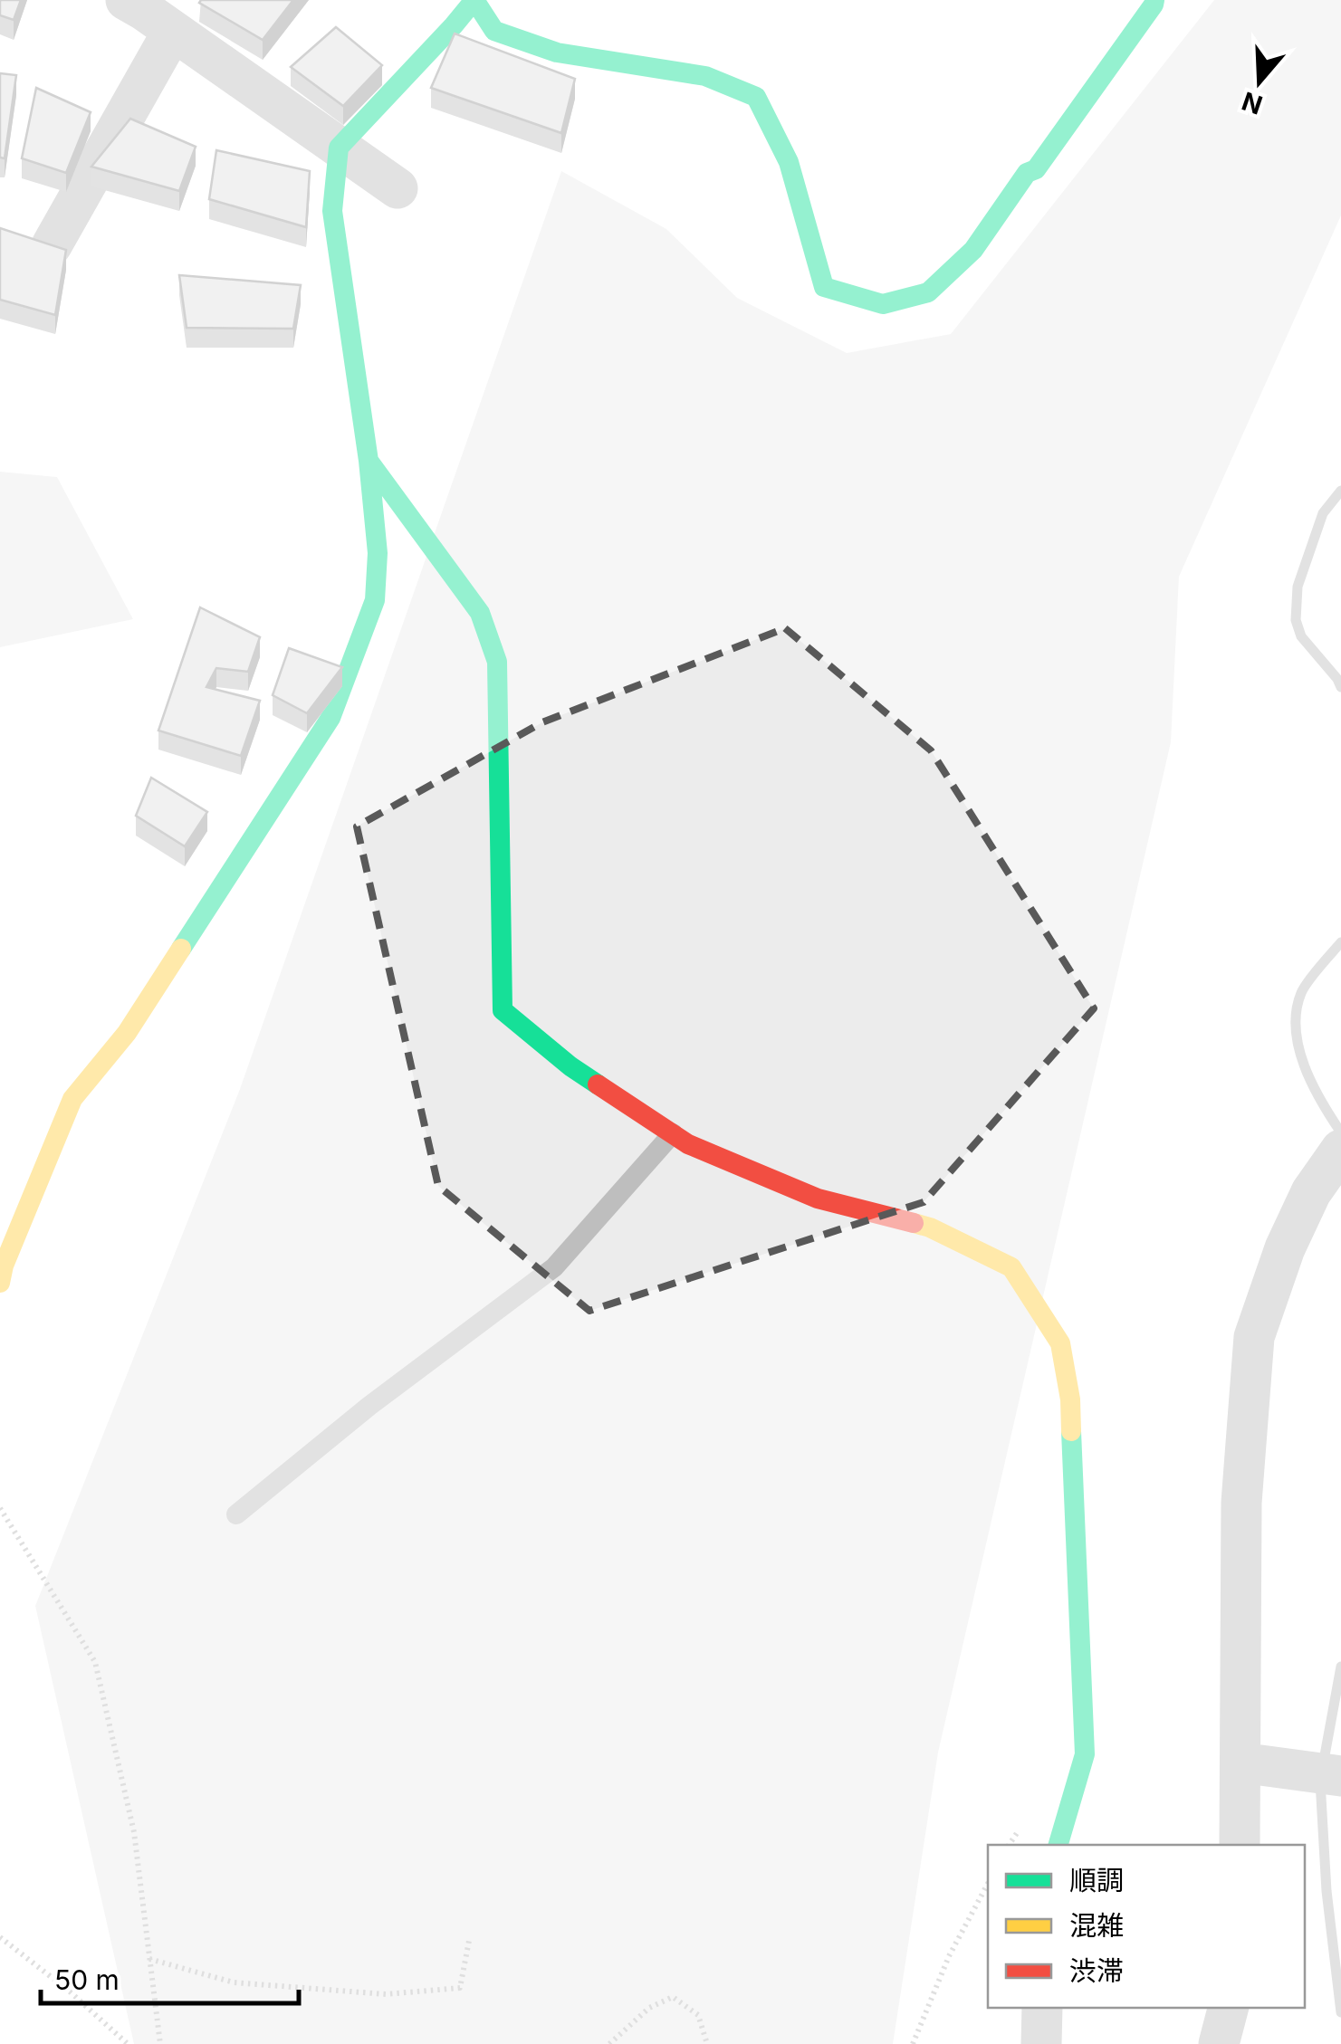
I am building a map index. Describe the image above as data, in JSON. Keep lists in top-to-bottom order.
{
  "legend": ["順調", "混雑", "渋滞"],
  "scale_bar": "50 m",
  "north": "bottom"
}
